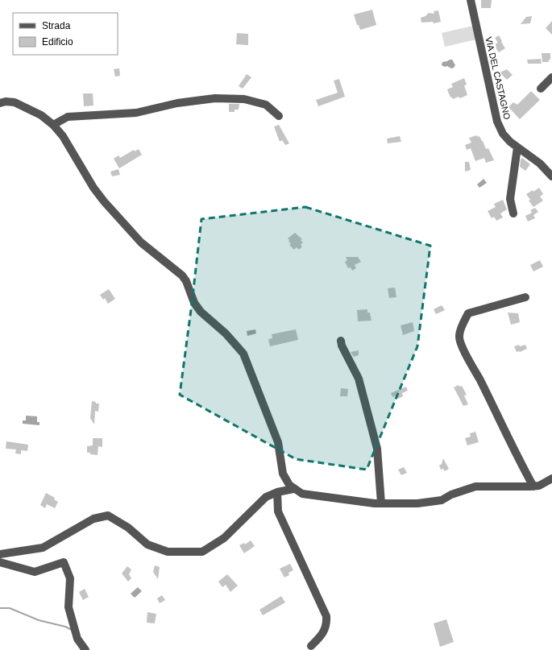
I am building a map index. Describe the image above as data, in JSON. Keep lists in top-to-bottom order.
{
  "streets": {
    "street": ["VIA DEL CASTAGNO"]
  },
  "legend": ["Strada", "Edificio"]
}
